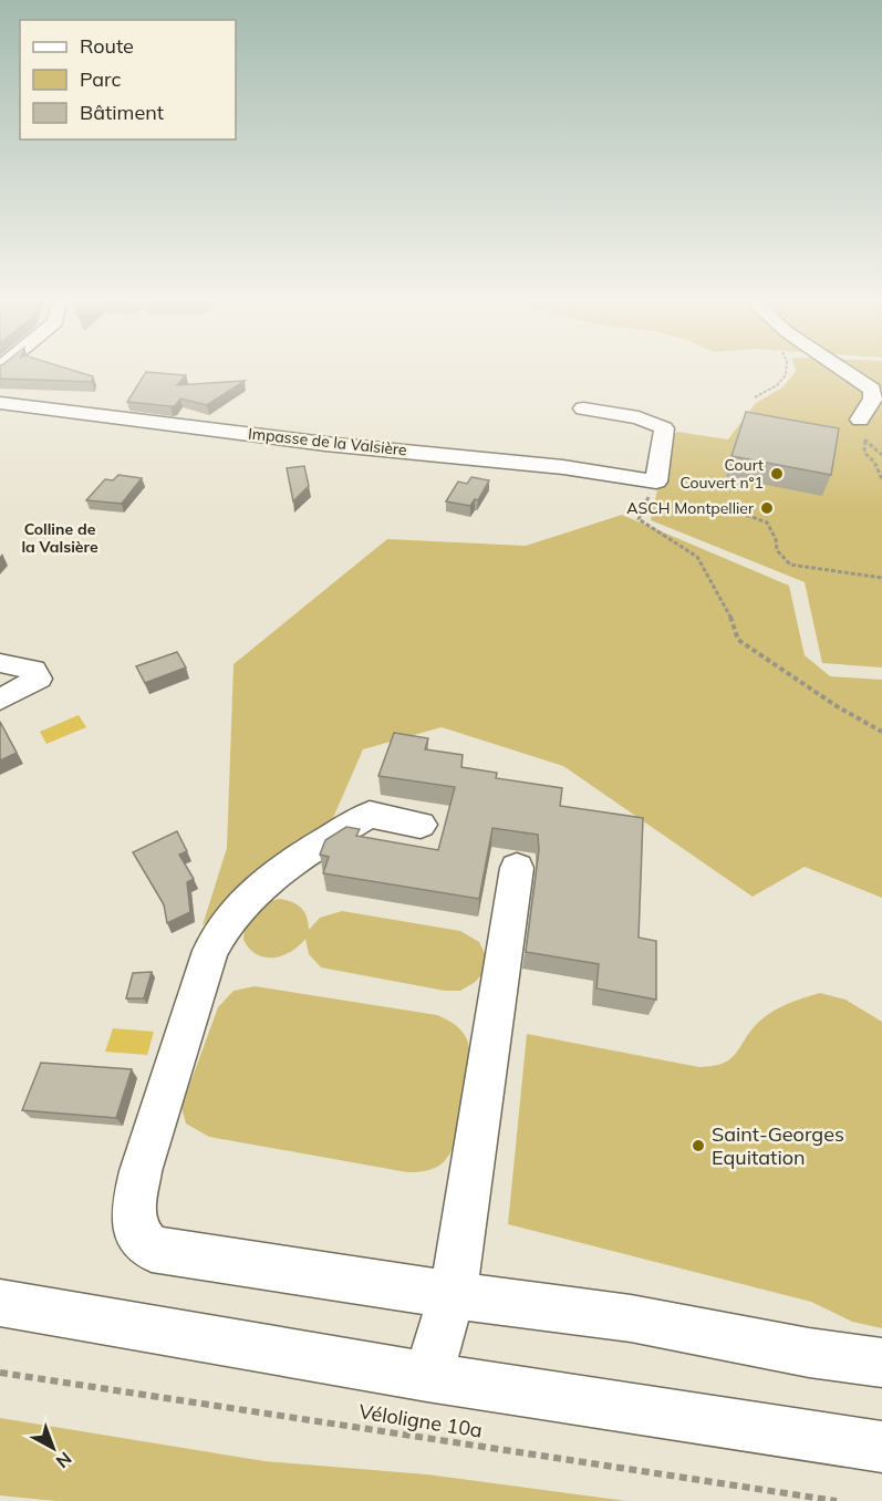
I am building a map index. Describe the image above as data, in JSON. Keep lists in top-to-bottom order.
{
  "streets": {
    "street": ["Impasse de la Valsière"],
    "path": ["Véloligne 10a"]
  },
  "districts": ["Colline de la Valsière"],
  "places": ["Court Couvert n°1", "ASCH Montpellier", "Saint-Georges Equitation"],
  "legend": ["Route", "Parc", "Bâtiment"],
  "north": "bottom right"
}
